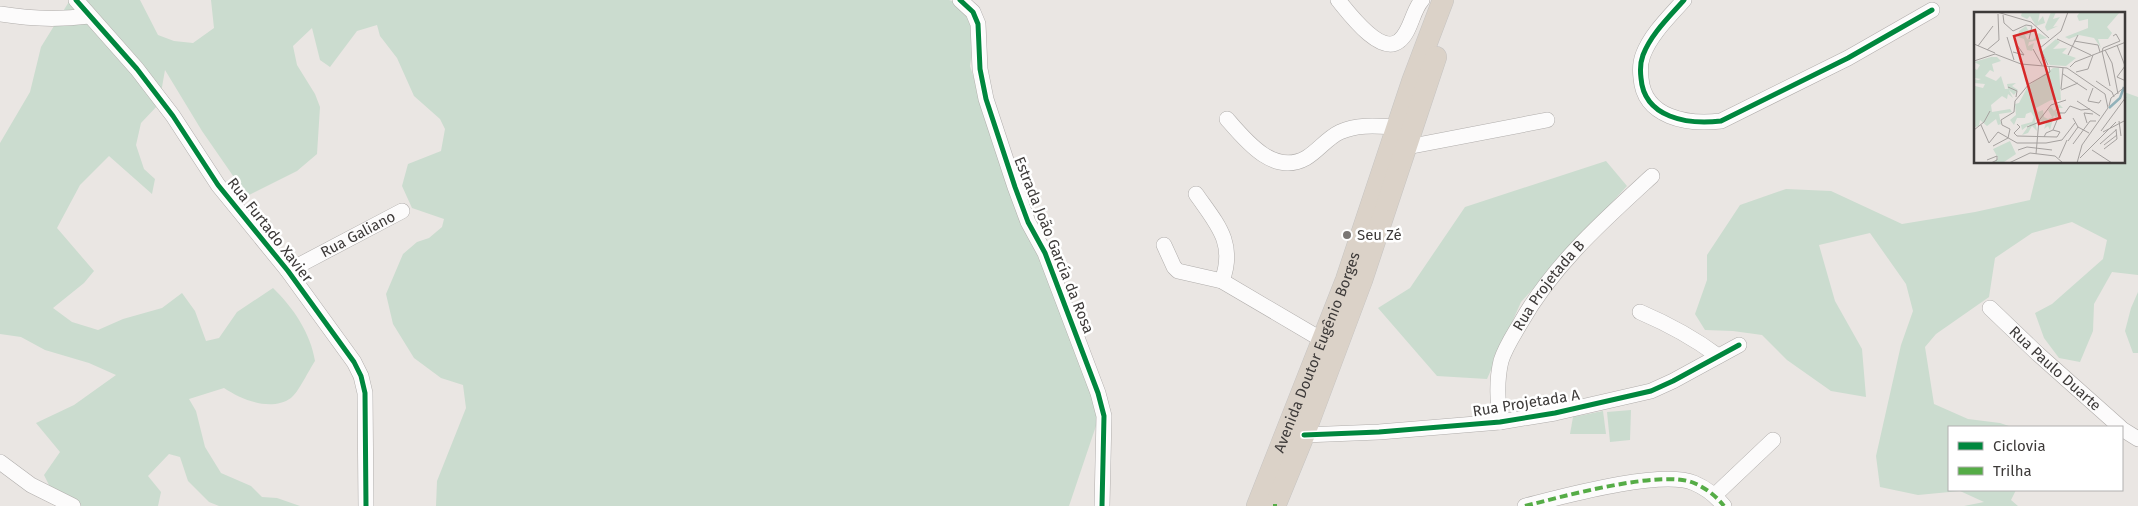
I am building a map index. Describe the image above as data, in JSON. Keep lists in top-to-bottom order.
{
  "streets": {
    "highway": ["Avenida Doutor Eugênio Borges"],
    "street": [
      "Rua Furtado Xavier",
      "Rua Galiano",
      "Estrada João García da Rosa",
      "Rua Projetada B",
      "Rua Paulo Duarte",
      "Rua Projetada A"
    ]
  },
  "crossings": [
    ["Rua Furtado Xavier", "Rua Galiano"],
    ["Rua Projetada B", "Rua Projetada A"],
    ["Avenida Doutor Eugênio Borges", "Rua Projetada A"]
  ],
  "places": ["Seu Zé"],
  "legend": ["Ciclovia", "Trilha"]
}
